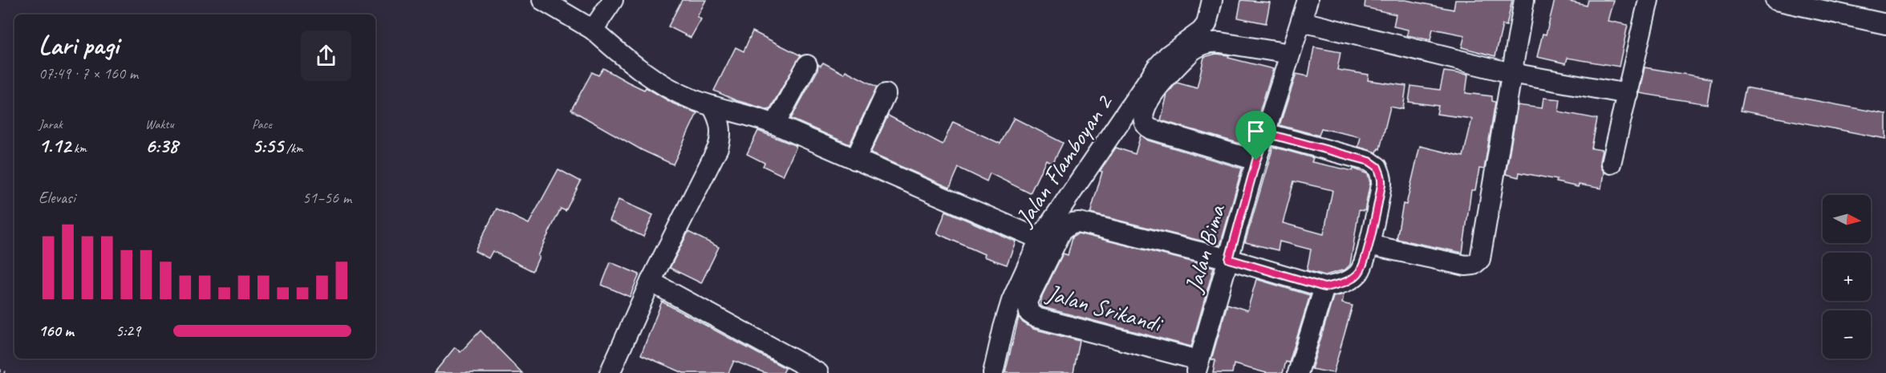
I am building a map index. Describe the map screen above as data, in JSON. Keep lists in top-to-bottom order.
{
  "streets": {
    "street": ["Jalan Flamboyan 2", "Jalan Bima", "Jalan Srikandi"]
  },
  "crossings": [
    ["Jalan Bima", "Jalan Srikandi"]
  ],
  "north": "right",
  "page": {
    "heading": ["Lari pagi", "07:49 · 7 × 160 m"],
    "stats": [
      ["Jarak", "1.12 km"],
      ["Waktu", "6:38"],
      ["Pace", "5:55 /km"]
    ],
    "chart": ["Elevasi", "51–56 m"],
    "map_buttons": ["+", "−"],
    "list": [
      {
        "name": "160 m",
        "note": "5:29"
      }
    ]
  }
}
